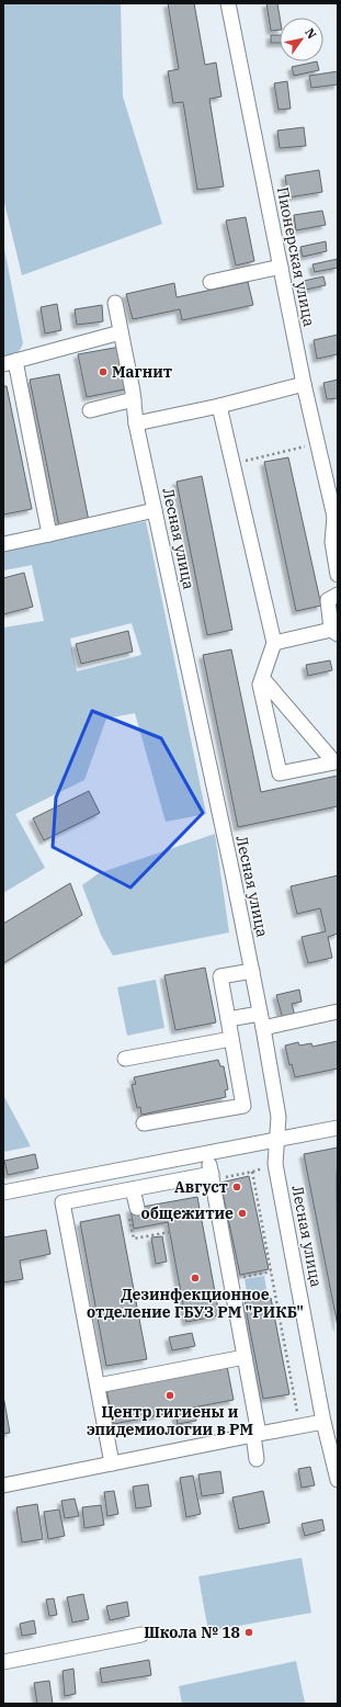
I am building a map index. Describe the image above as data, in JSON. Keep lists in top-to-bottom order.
{
  "streets": {
    "street": ["Пионерская улица", "Лесная улица"]
  },
  "places": [
    "Магнит",
    "Август",
    "общежитие",
    "Дезинфекционное отделение ГБУЗ РМ \"РИКБ\"",
    "Центр гигиены и эпидемиологии в РМ",
    "Школа № 18"
  ],
  "north": "top right"
}
